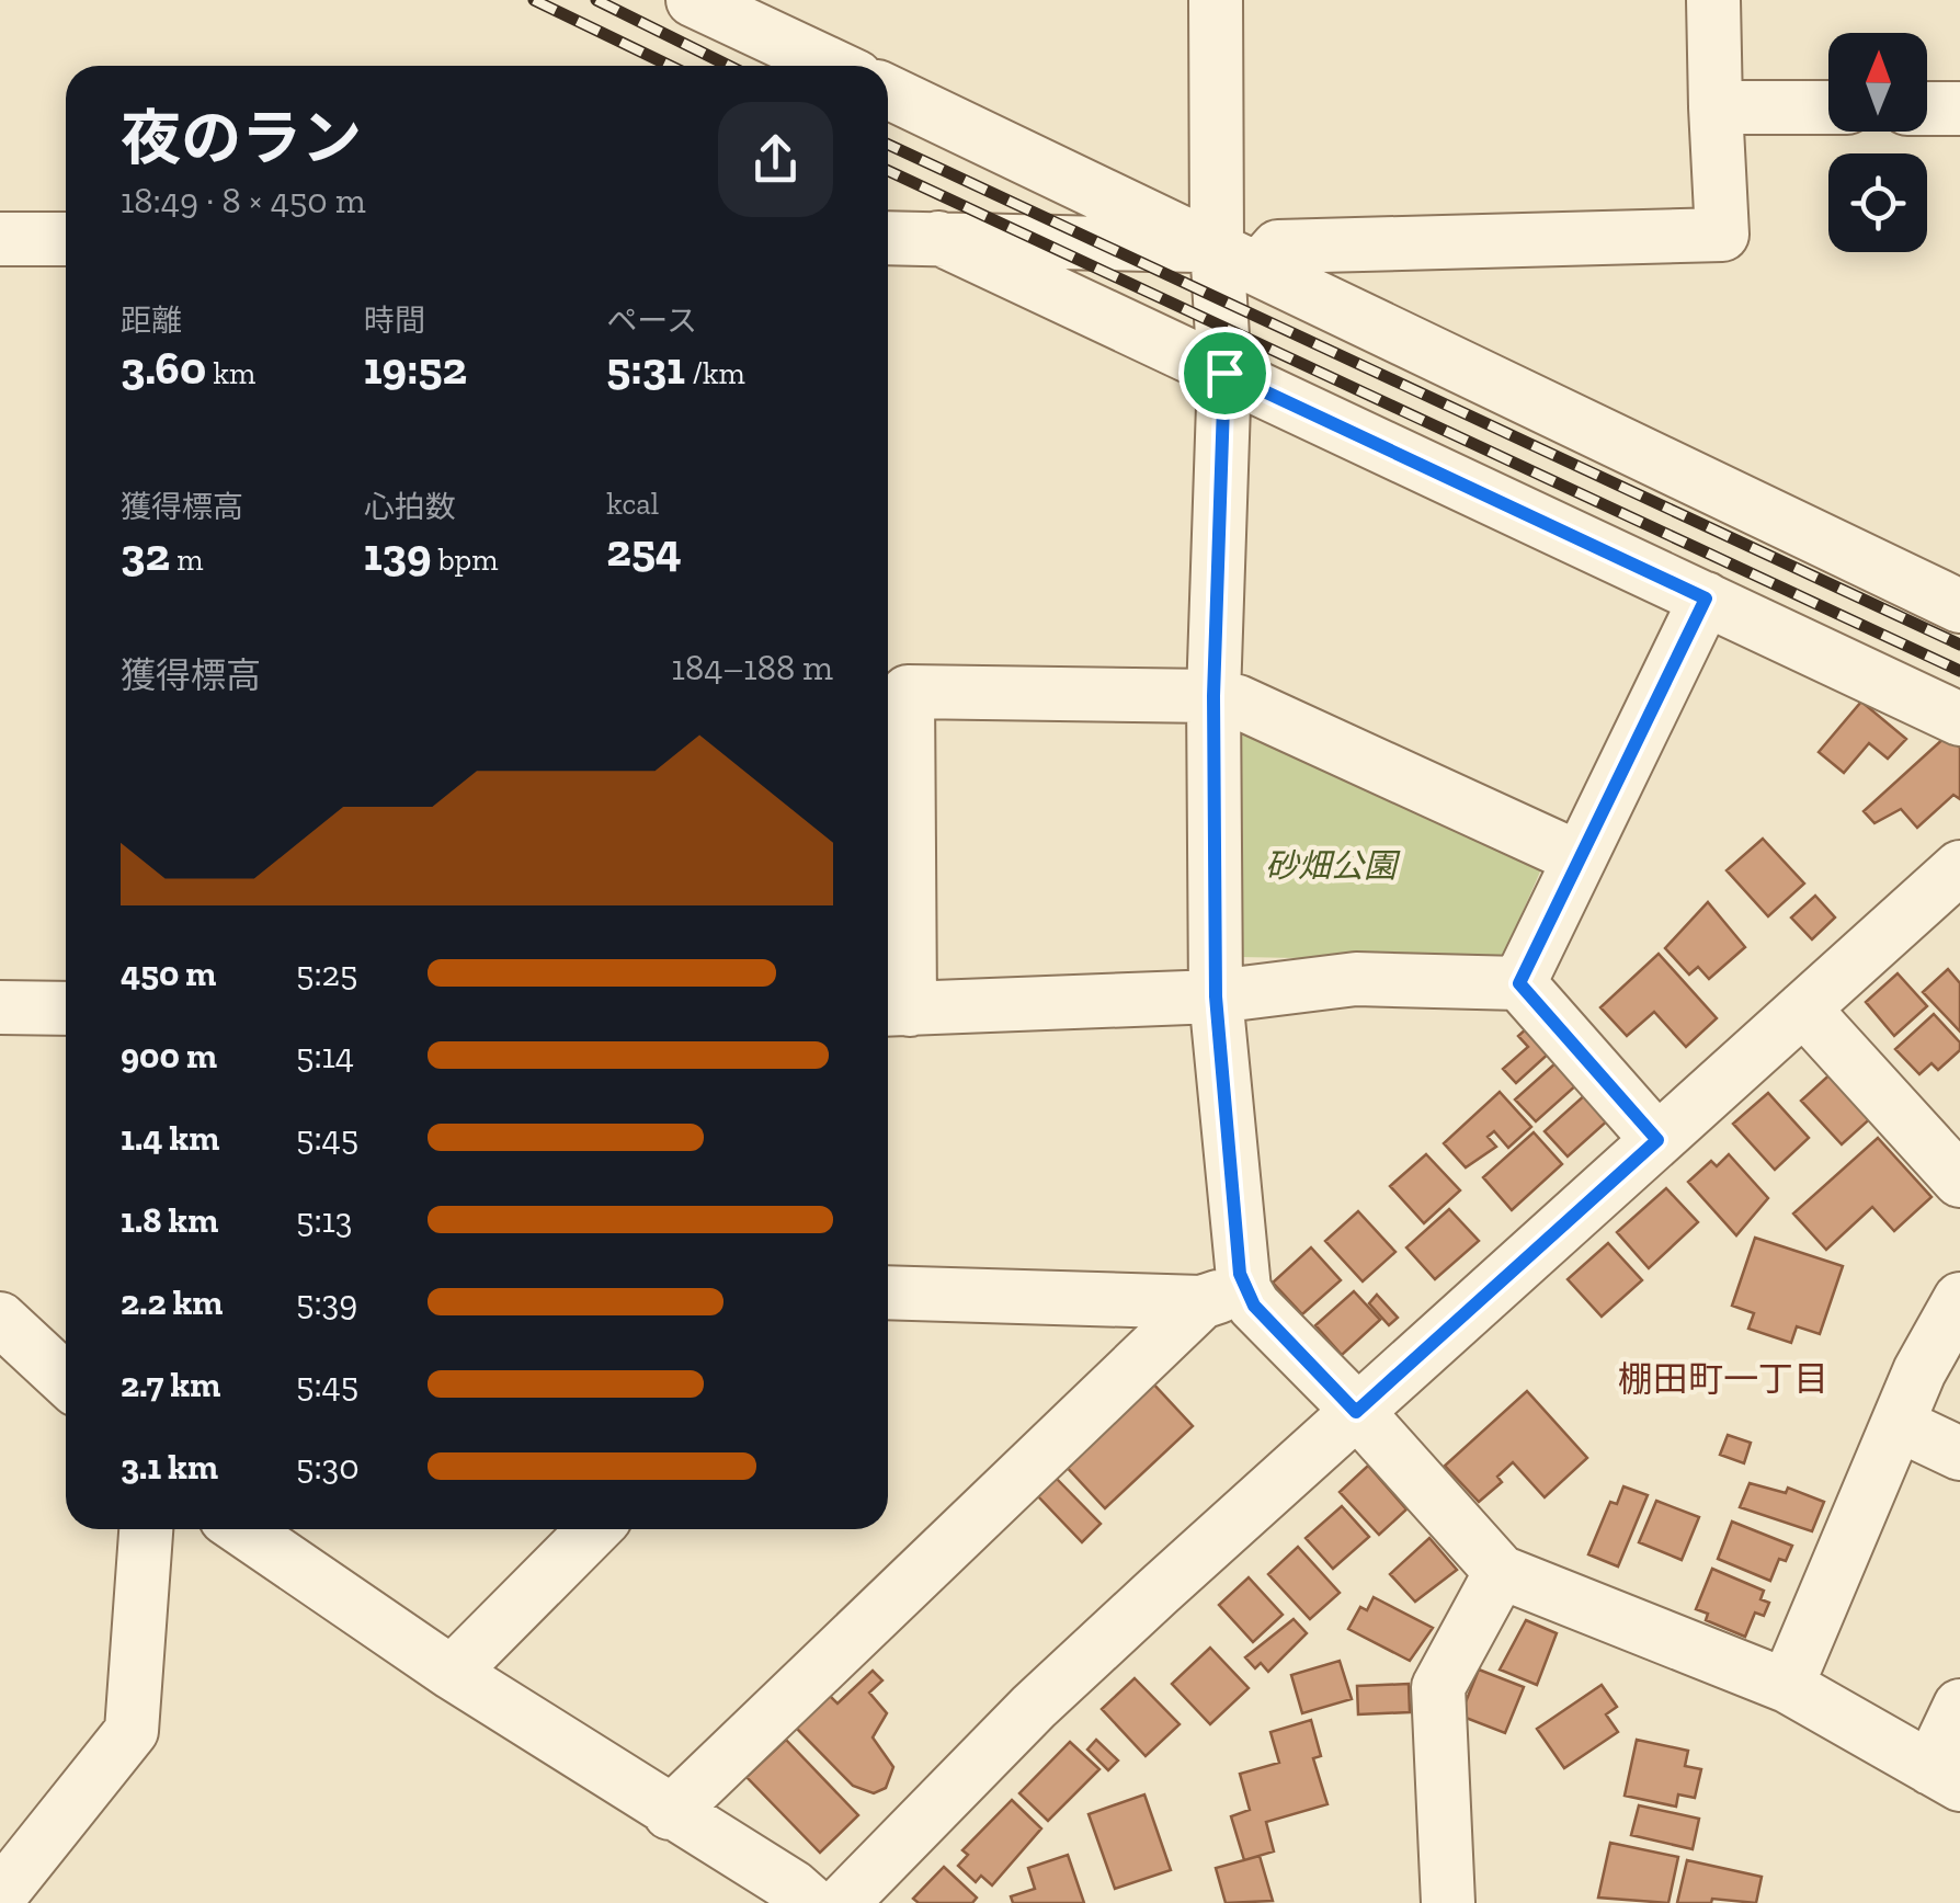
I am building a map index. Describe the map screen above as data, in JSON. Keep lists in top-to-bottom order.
{
  "districts": ["棚田町一丁目"],
  "parks": ["砂畑公園"],
  "north": "top",
  "page": {
    "heading": ["夜のラン", "18:49 · 8 × 450 m"],
    "stats": [
      ["距離", "3.60 km"],
      ["時間", "19:52"],
      ["ペース", "5:31 /km"],
      ["獲得標高", "32 m"],
      ["心拍数", "139 bpm"],
      ["kcal", "254"]
    ],
    "chart": ["獲得標高", "184–188 m"],
    "list": [
      {
        "name": "450 m",
        "note": "5:25"
      },
      {
        "name": "900 m",
        "note": "5:14"
      },
      {
        "name": "1.4 km",
        "note": "5:45"
      },
      {
        "name": "1.8 km",
        "note": "5:13"
      },
      {
        "name": "2.2 km",
        "note": "5:39"
      },
      {
        "name": "2.7 km",
        "note": "5:45"
      },
      {
        "name": "3.1 km",
        "note": "5:30"
      }
    ]
  }
}
